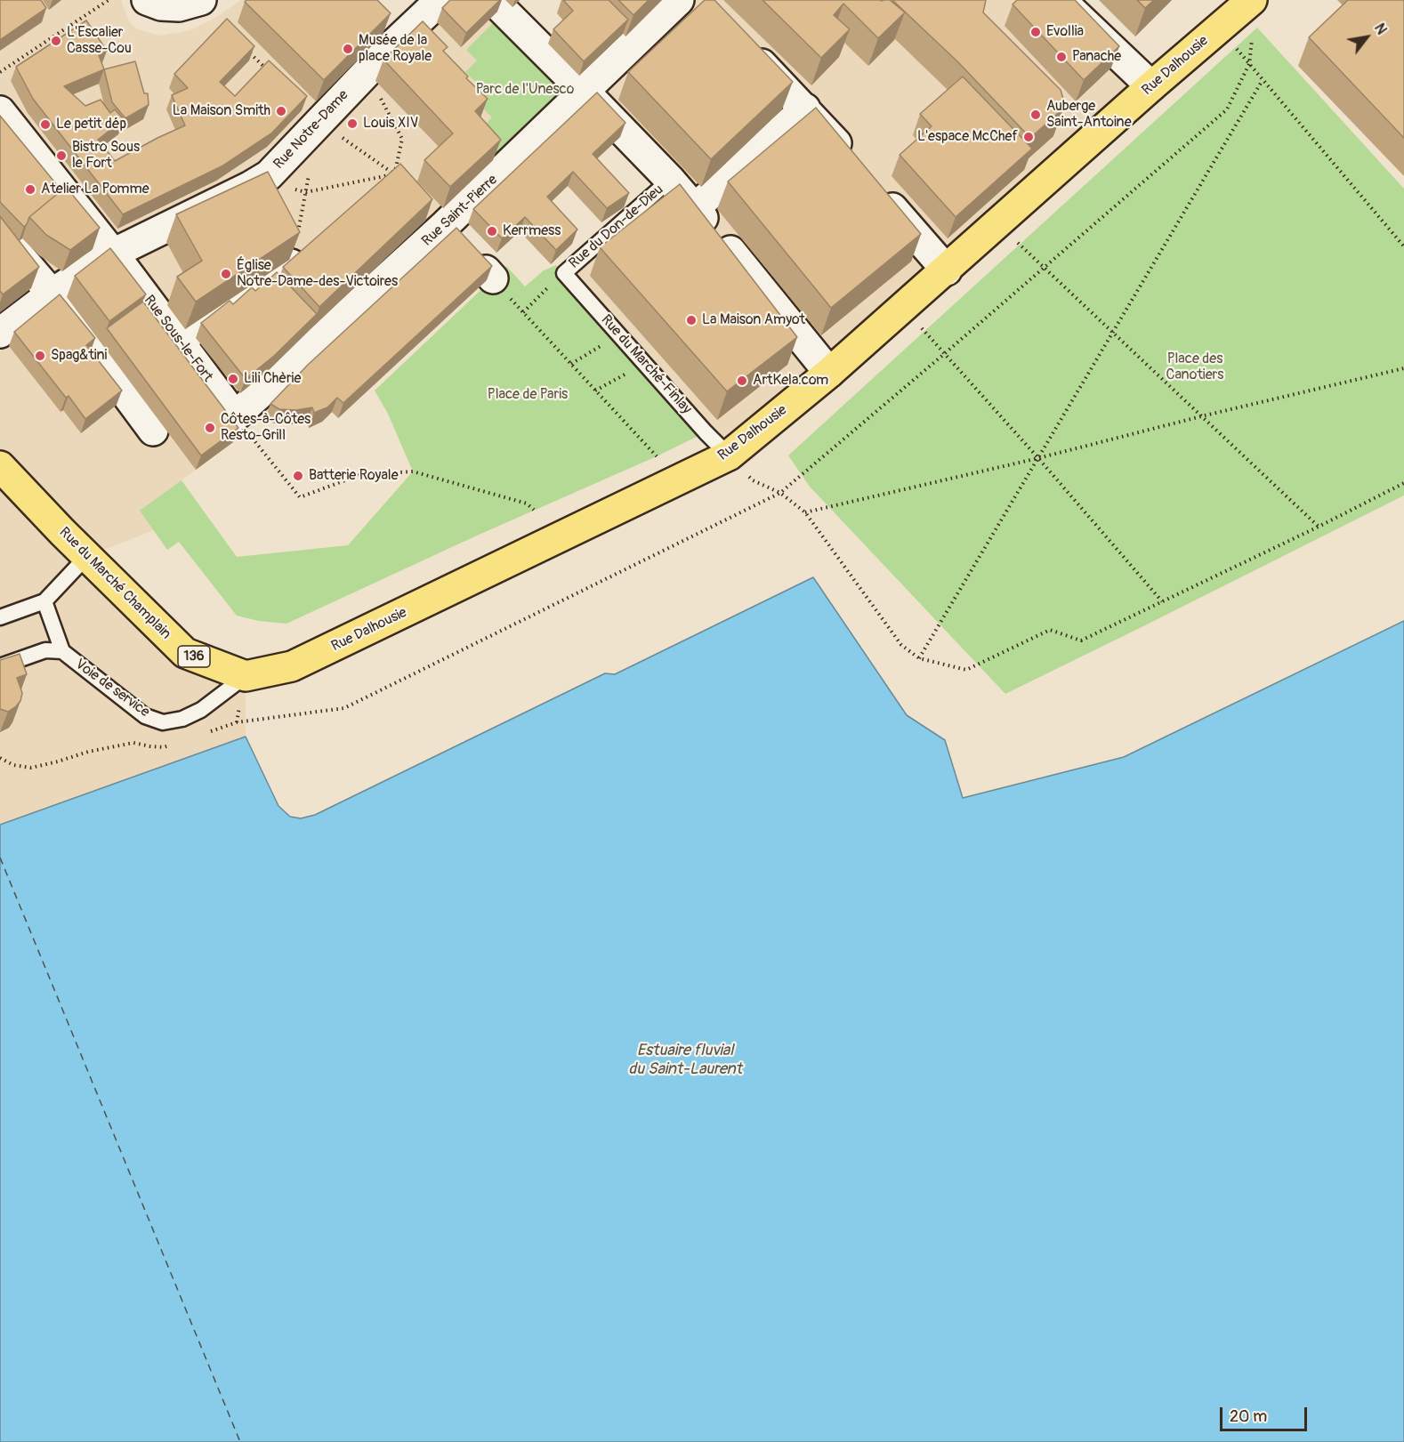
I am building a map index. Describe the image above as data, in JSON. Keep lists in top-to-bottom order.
{
  "streets": {
    "main road": ["Rue Dalhousie", "Rue du Marché Champlain", "136"],
    "street": ["Rue Notre-Dame", "Rue Saint-Pierre", "Rue Sous-le-Fort"],
    "lane": ["Rue du Don-de-Dieu", "Rue du Marché-Finlay", "Voie de service"]
  },
  "crossings": [
    ["Rue Dalhousie", "Rue du Marché-Finlay"],
    ["Rue Dalhousie", "Rue du Marché Champlain"],
    ["Rue Dalhousie", "Voie de service"],
    ["Rue Notre-Dame", "Rue Sous-le-Fort"],
    ["Rue Saint-Pierre", "Rue Sous-le-Fort"],
    ["Rue du Don-de-Dieu", "Rue du Marché-Finlay"],
    ["Rue du Marché Champlain", "Voie de service"]
  ],
  "water": ["Estuaire fluvial du Saint-Laurent"],
  "parks": ["Parc de l'Unesco", "Place des Canotiers", "Place de Paris"],
  "places": [
    "Evollia",
    "L'Escalier Casse-Cou",
    "Musée de la place Royale",
    "Panache",
    "La Maison Smith",
    "Auberge Saint-Antoine",
    "Louis XIV",
    "Le petit dép",
    "L'espace McChef",
    "Bistro Sous le Fort",
    "Atelier La Pomme",
    "Kerrmess",
    "Église Notre-Dame-des-Victoires",
    "La Maison Amyot",
    "Spag&tini",
    "Lili Chèrie",
    "ArtKela.com",
    "Côtes-à-Côtes Resto-Grill",
    "Batterie Royale"
  ],
  "scale_bar": "20 m",
  "north": "top right"
}
